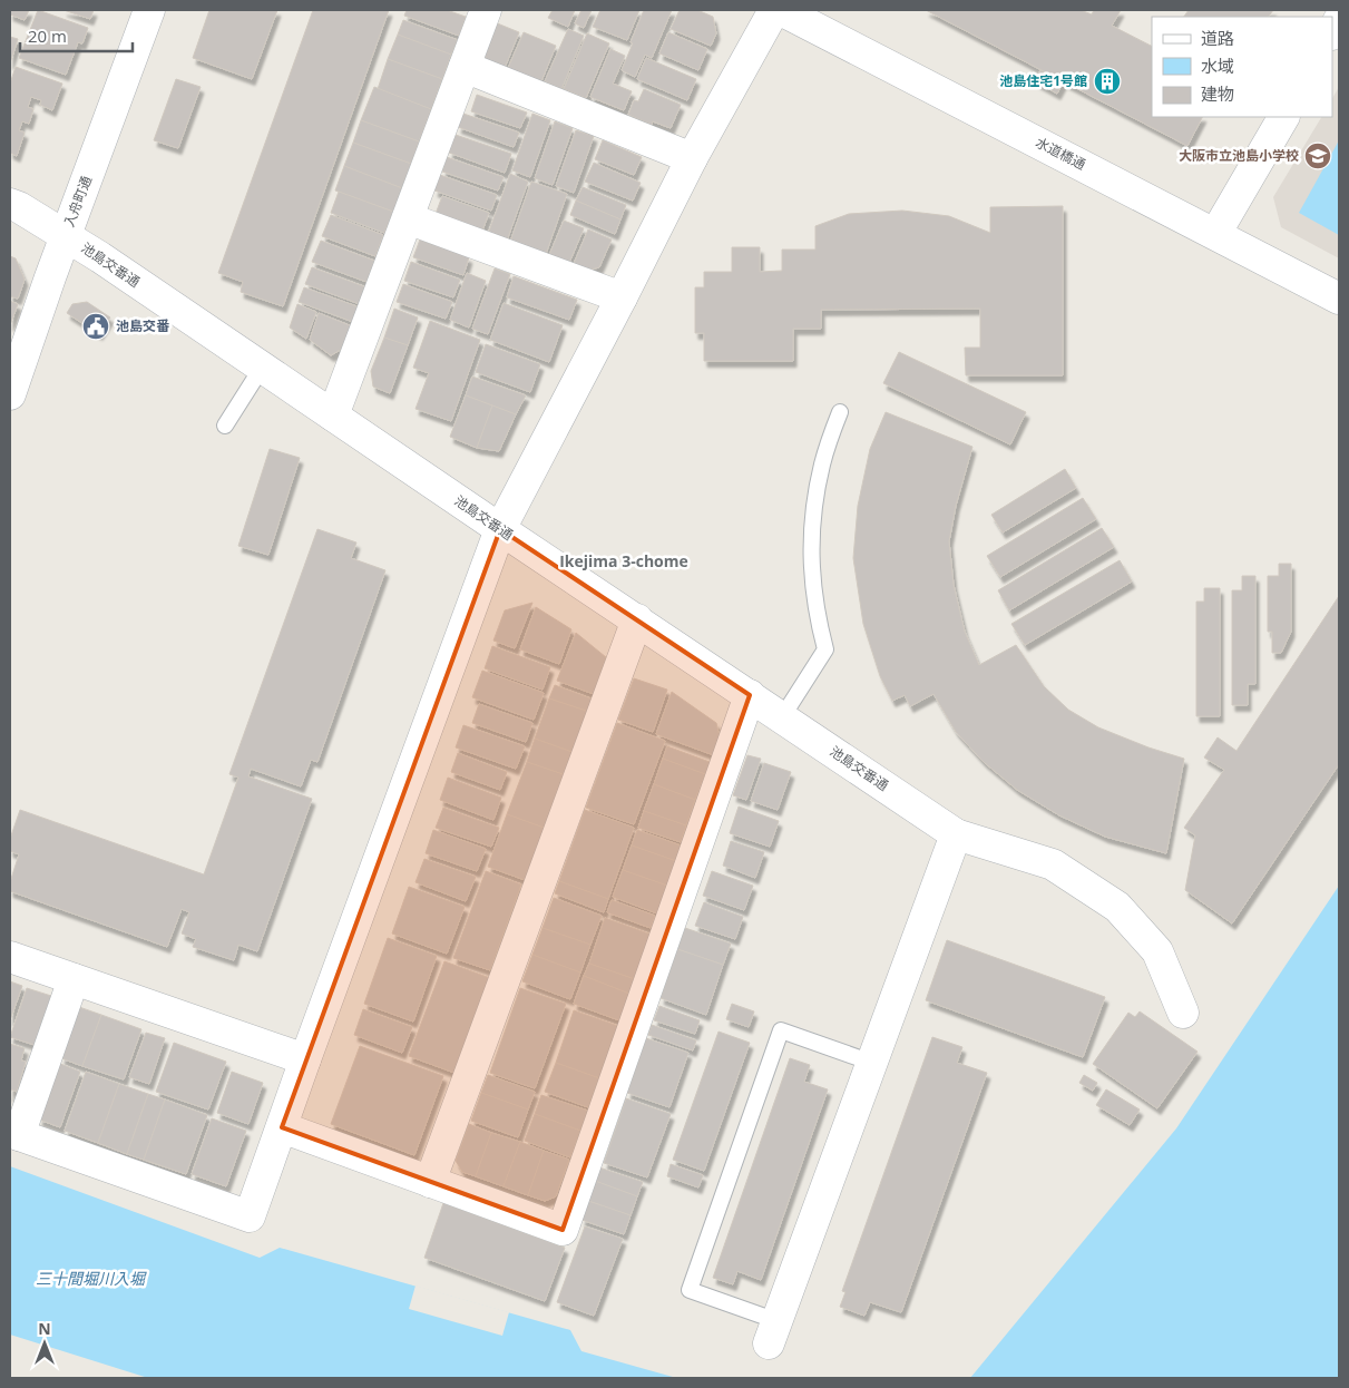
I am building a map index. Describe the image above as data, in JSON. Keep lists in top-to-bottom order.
{
  "streets": {
    "street": ["水道橋通", "入舟町通", "池島交番通"]
  },
  "crossings": [
    ["入舟町通", "池島交番通"]
  ],
  "districts": ["Ikejima 3-chome"],
  "water": ["三十間堀川入堀"],
  "places": {
    "building": ["池島住宅1号館"],
    "school or university": ["大阪市立池島小学校"],
    "public building": ["池島交番"]
  },
  "legend": ["道路", "水域", "建物"],
  "scale_bar": "20 m",
  "north": "top"
}
